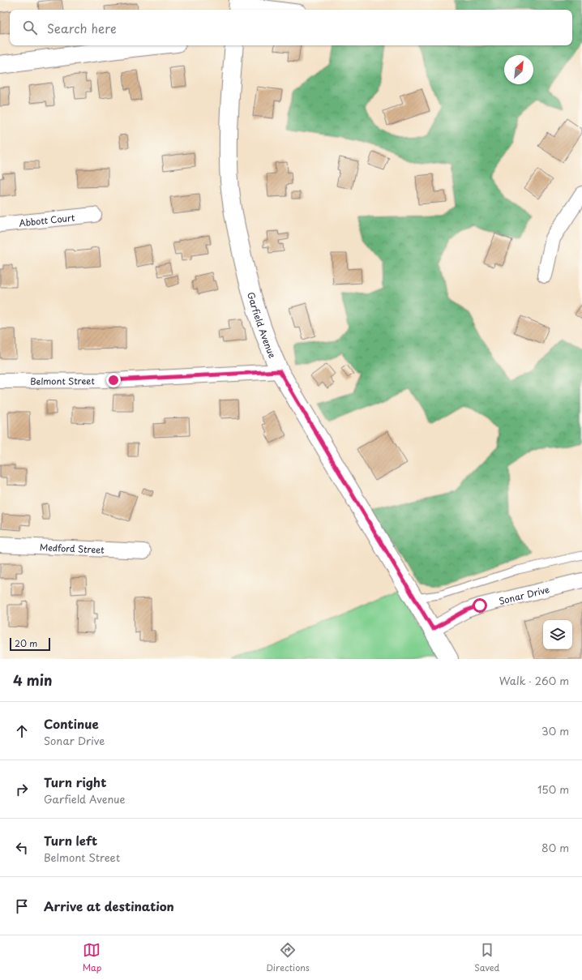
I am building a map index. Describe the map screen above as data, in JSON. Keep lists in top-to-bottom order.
{
  "streets": {
    "street": [
      "Abbott Court",
      "Garfield Avenue",
      "Belmont Street",
      "Medford Street",
      "Sonar Drive"
    ]
  },
  "crossings": [
    ["Garfield Avenue", "Belmont Street"],
    ["Garfield Avenue", "Sonar Drive"]
  ],
  "scale_bar": "20 m",
  "north": "top right",
  "page": {
    "search": "Search here",
    "scale": "20 m",
    "heading": ["4 min", "Walk · 260 m"],
    "list": [
      ["Continue", "Sonar Drive", "30 m"],
      ["Turn right", "Garfield Avenue", "150 m"],
      ["Turn left", "Belmont Street", "80 m"],
      "Arrive at destination"
    ],
    "nav": ["Map", "Directions", "Saved"]
  }
}
